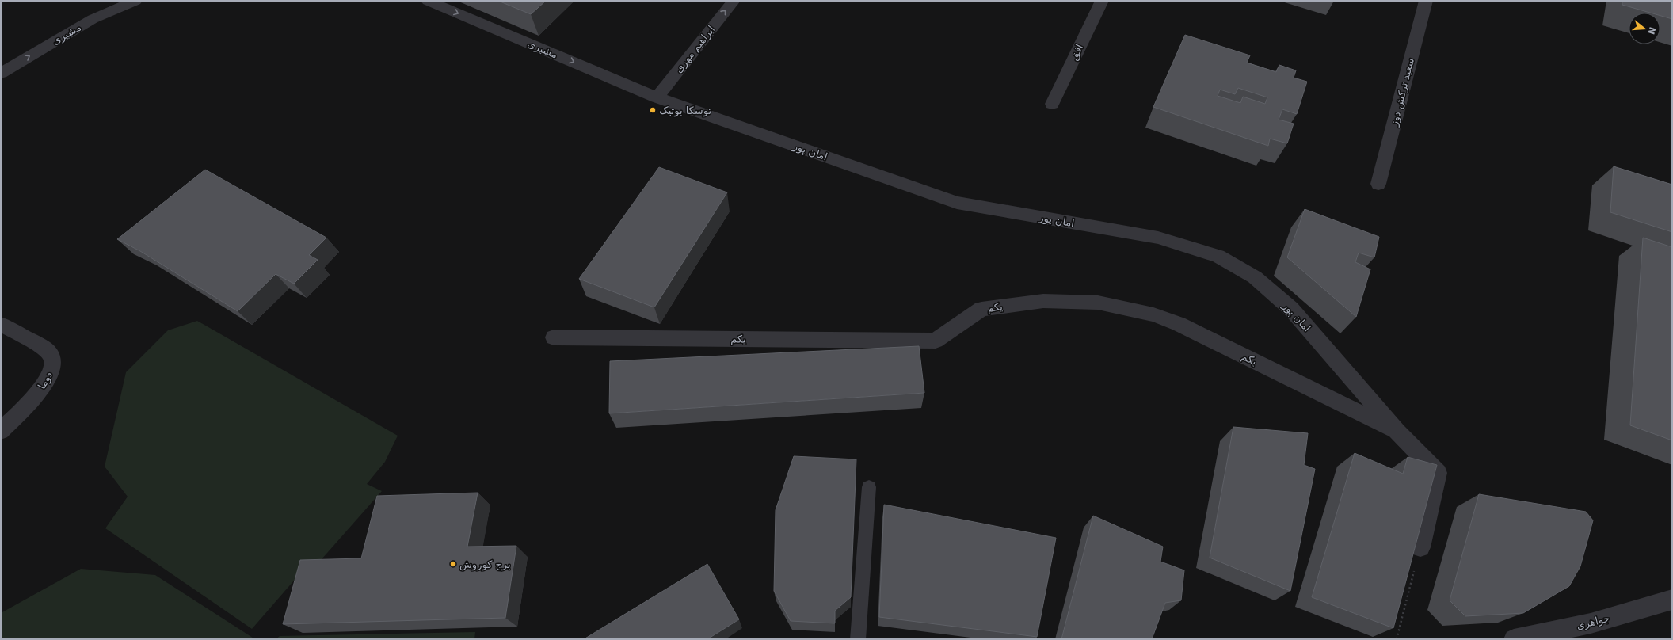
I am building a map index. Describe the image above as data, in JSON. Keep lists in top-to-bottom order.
{
  "streets": {
    "street": [
      "مشیری",
      "ابراهیم مهری",
      "افق",
      "سعید ترکش دوز",
      "امان پور",
      "یکم",
      "دوما",
      "جواهری"
    ]
  },
  "crossings": [
    ["مشیری", "ابراهیم مهری"],
    ["مشیری", "امان پور"],
    ["ابراهیم مهری", "امان پور"],
    ["امان پور", "یکم"]
  ],
  "one_way": ["مشیری", "ابراهیم مهری"],
  "places": ["توسکا بوتیک", "برج کوروش"],
  "north": "right"
}
